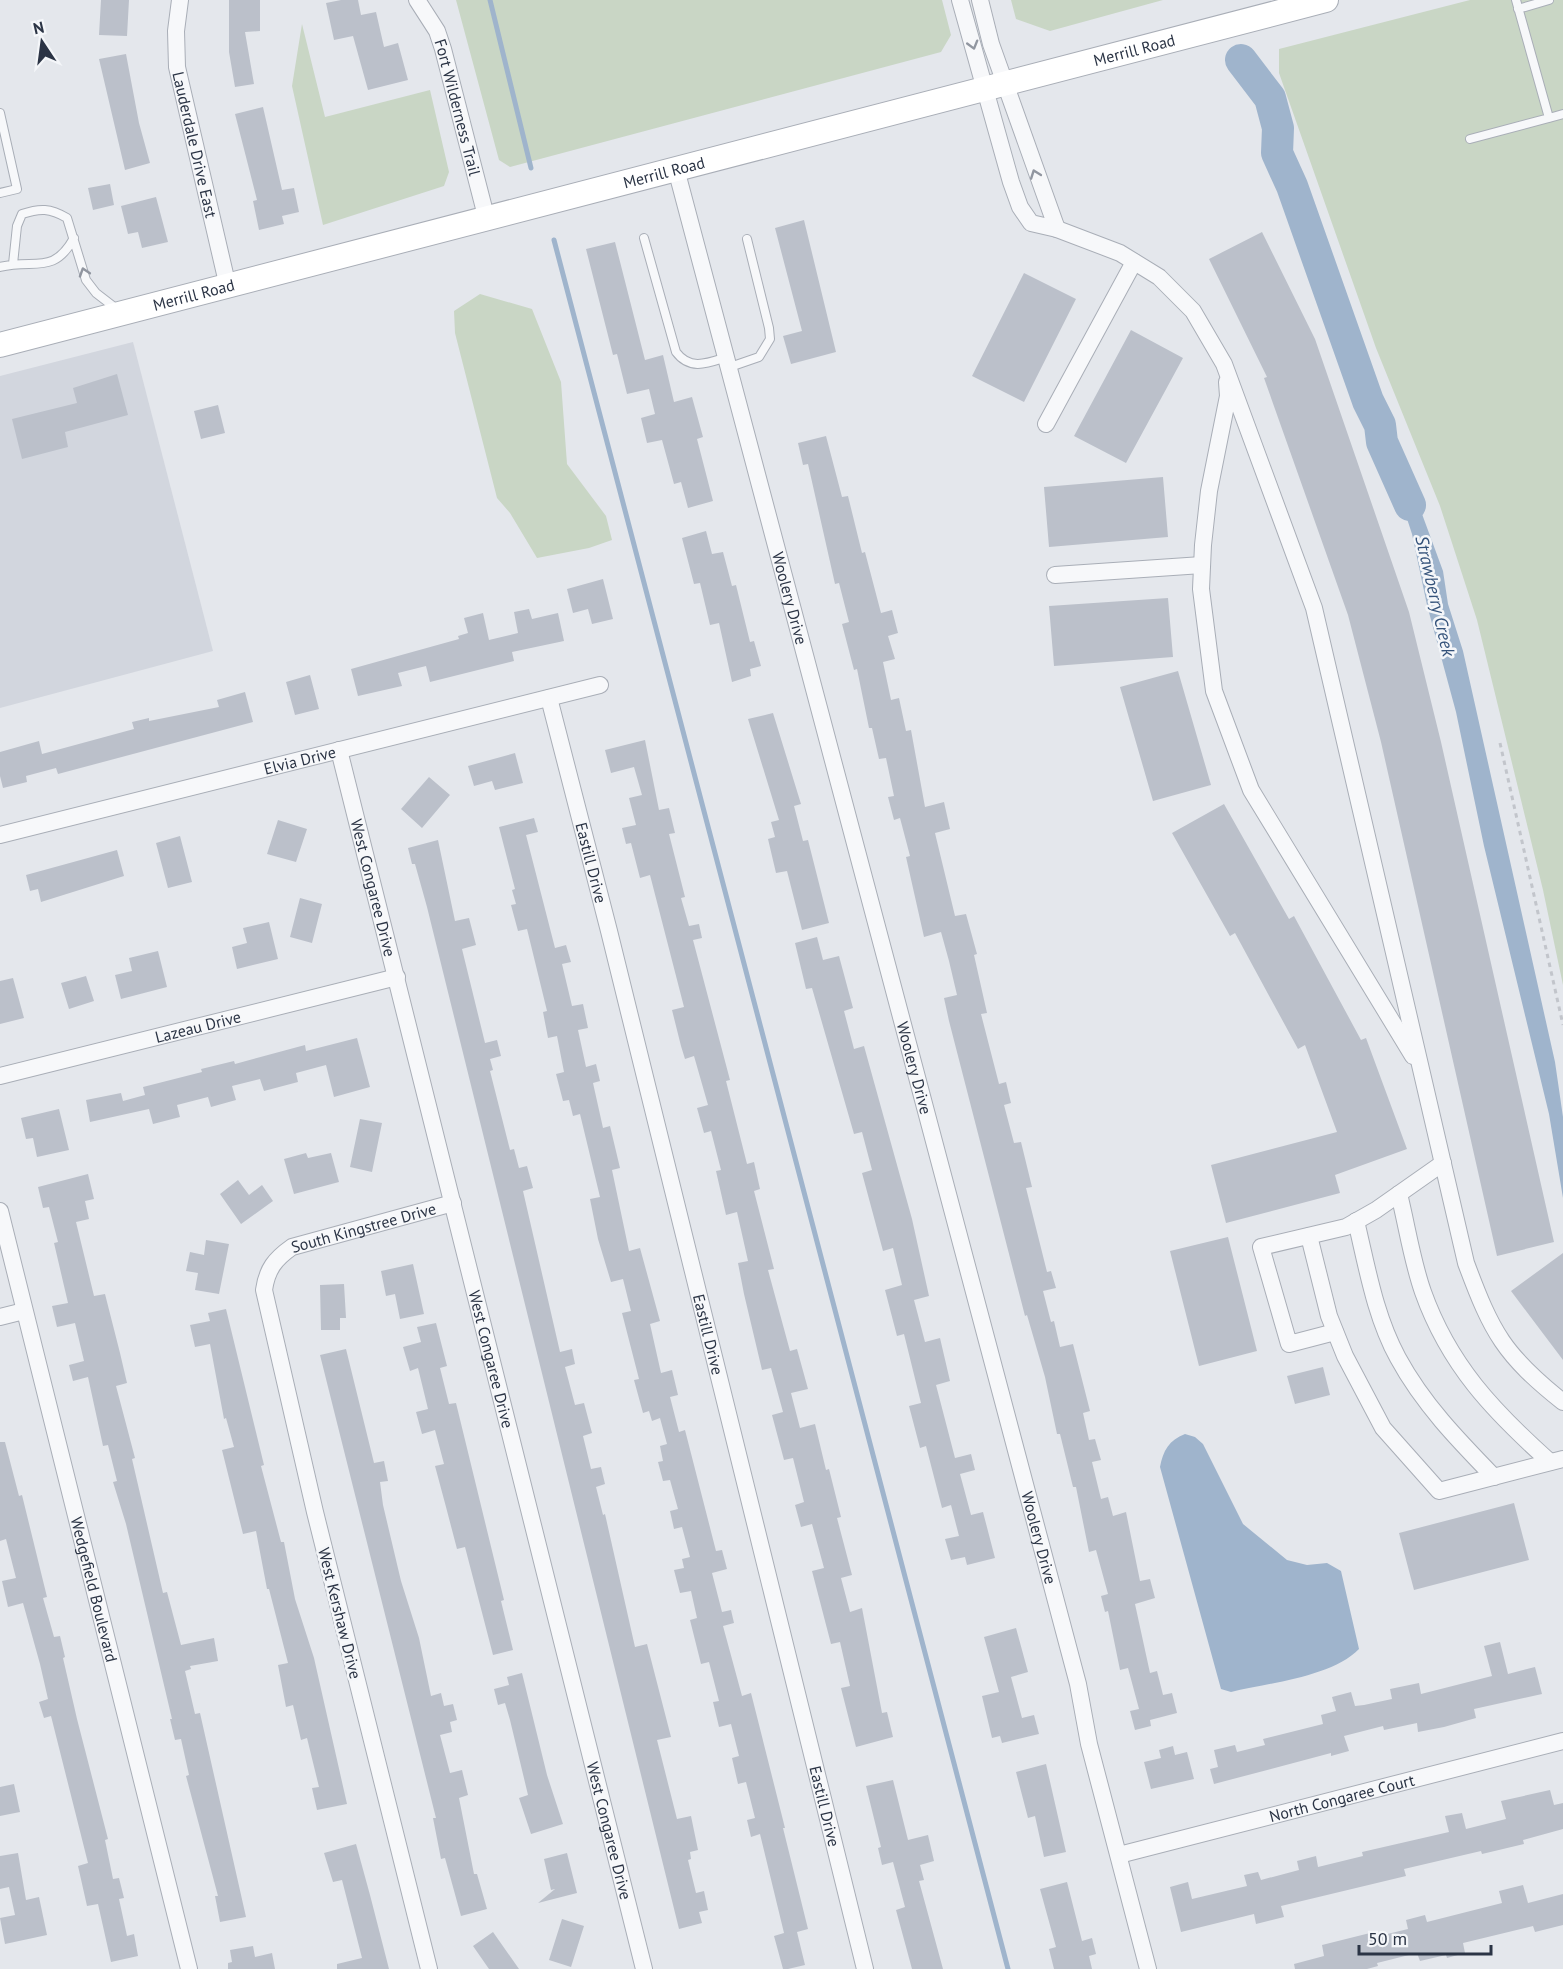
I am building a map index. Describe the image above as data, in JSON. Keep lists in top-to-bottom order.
{
  "streets": {
    "main road": ["Merrill Road"],
    "street": [
      "Fort Wilderness Trail",
      "Lauderdale Drive East",
      "Woolery Drive",
      "Elvia Drive",
      "Eastill Drive",
      "West Congaree Drive",
      "Lazeau Drive",
      "South Kingstree Drive",
      "Wedgefield Boulevard",
      "West Kershaw Drive",
      "North Congaree Court"
    ]
  },
  "crossings": [
    ["Merrill Road", "Fort Wilderness Trail"],
    ["Merrill Road", "Lauderdale Drive East"],
    ["Merrill Road", "Woolery Drive"],
    ["Woolery Drive", "North Congaree Court"],
    ["Elvia Drive", "Eastill Drive"],
    ["Elvia Drive", "West Congaree Drive"],
    ["West Congaree Drive", "Lazeau Drive"],
    ["West Congaree Drive", "South Kingstree Drive"],
    ["South Kingstree Drive", "West Kershaw Drive"]
  ],
  "water": ["Strawberry Creek"],
  "scale_bar": "50 m",
  "north": "top"
}
